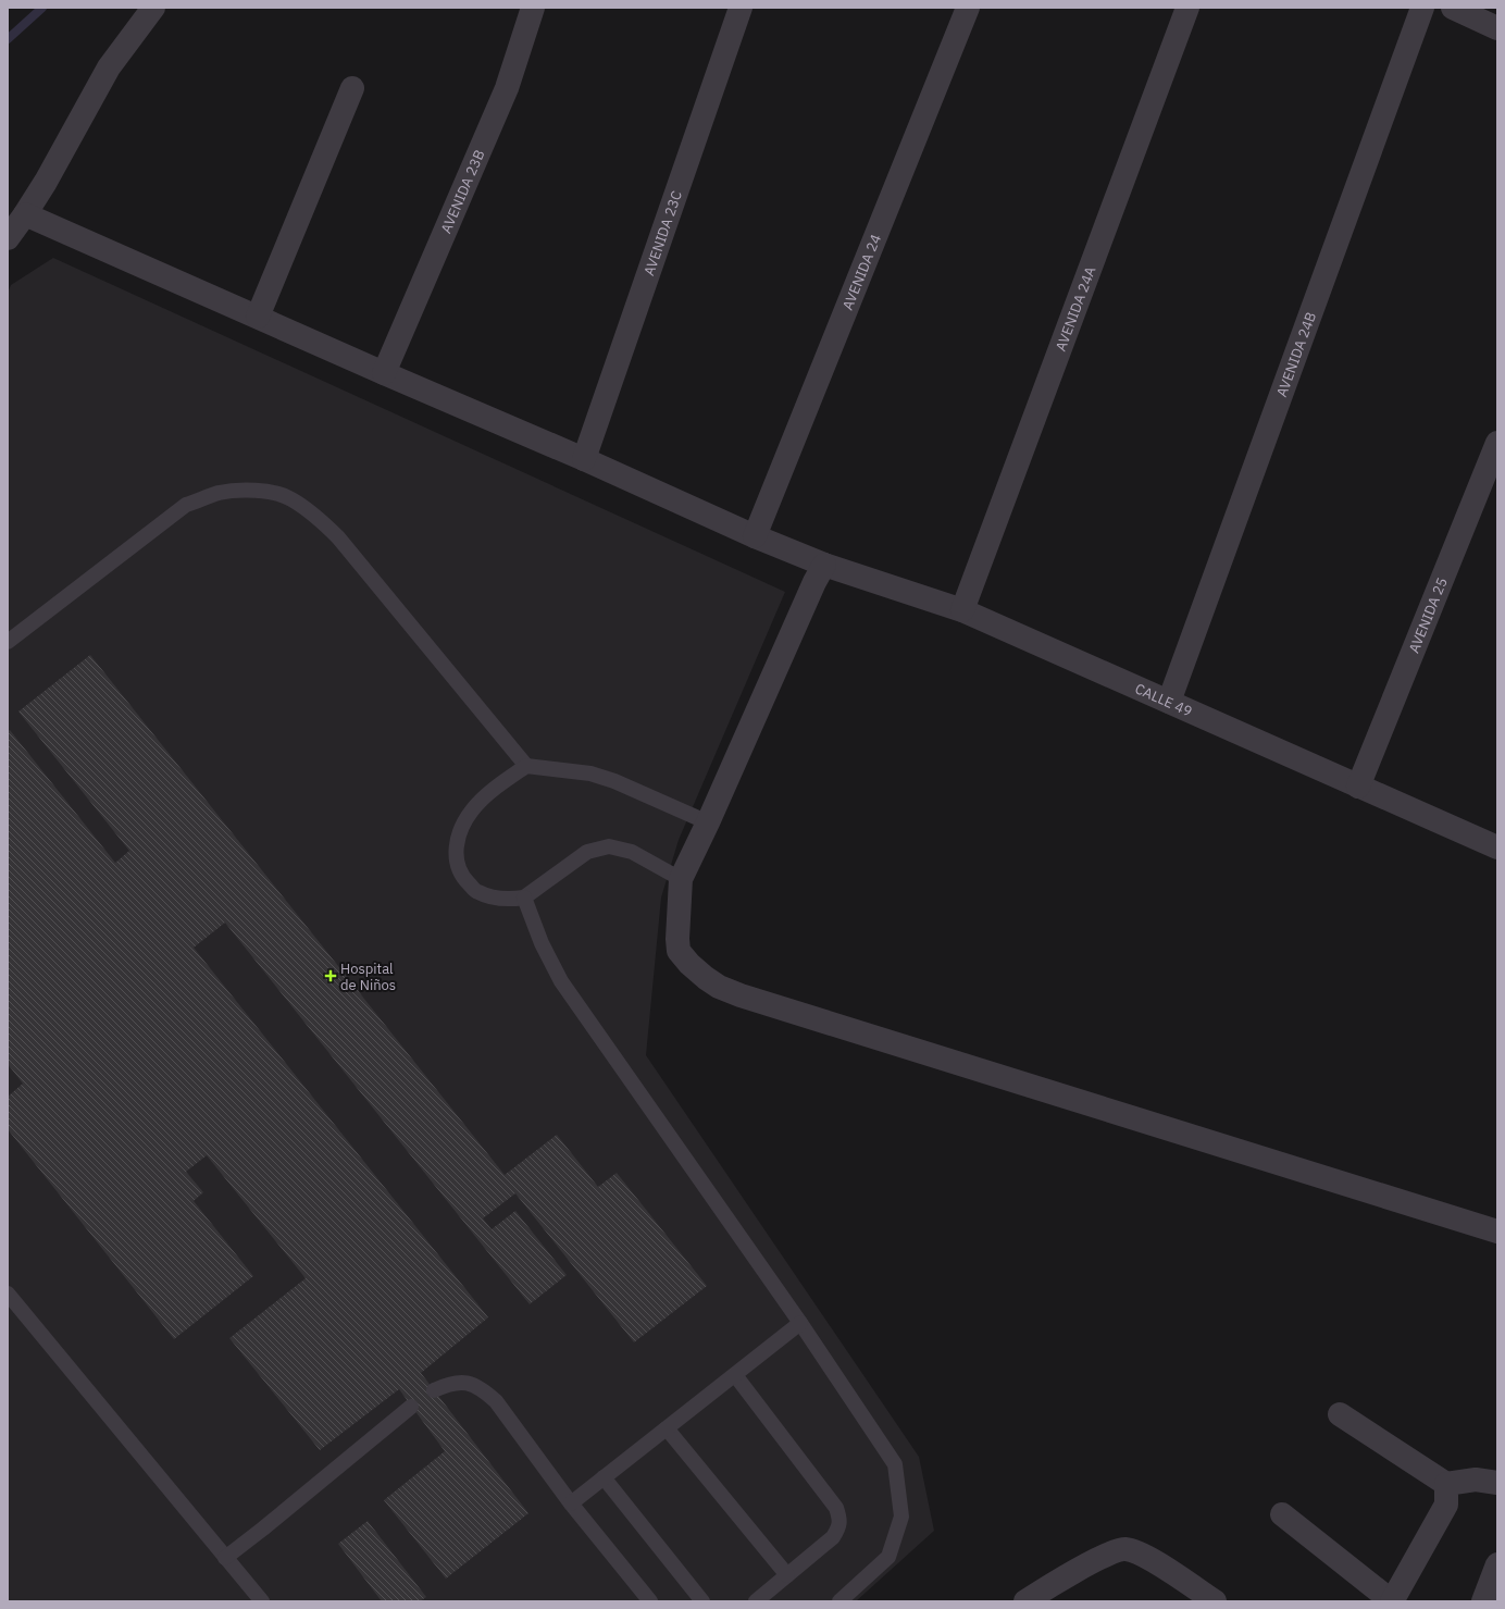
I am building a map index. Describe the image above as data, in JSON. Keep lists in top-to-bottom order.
{
  "streets": {
    "street": [
      "AVENIDA 23B",
      "AVENIDA 23C",
      "AVENIDA 24",
      "AVENIDA 24A",
      "AVENIDA 24B",
      "AVENIDA 25",
      "CALLE 49"
    ]
  },
  "crossings": [
    ["AVENIDA 23B", "CALLE 49"],
    ["AVENIDA 23C", "CALLE 49"],
    ["AVENIDA 24", "CALLE 49"],
    ["AVENIDA 24A", "CALLE 49"],
    ["AVENIDA 24B", "CALLE 49"],
    ["AVENIDA 25", "CALLE 49"]
  ],
  "places": {
    "health": ["Hospital de Niños"]
  }
}
